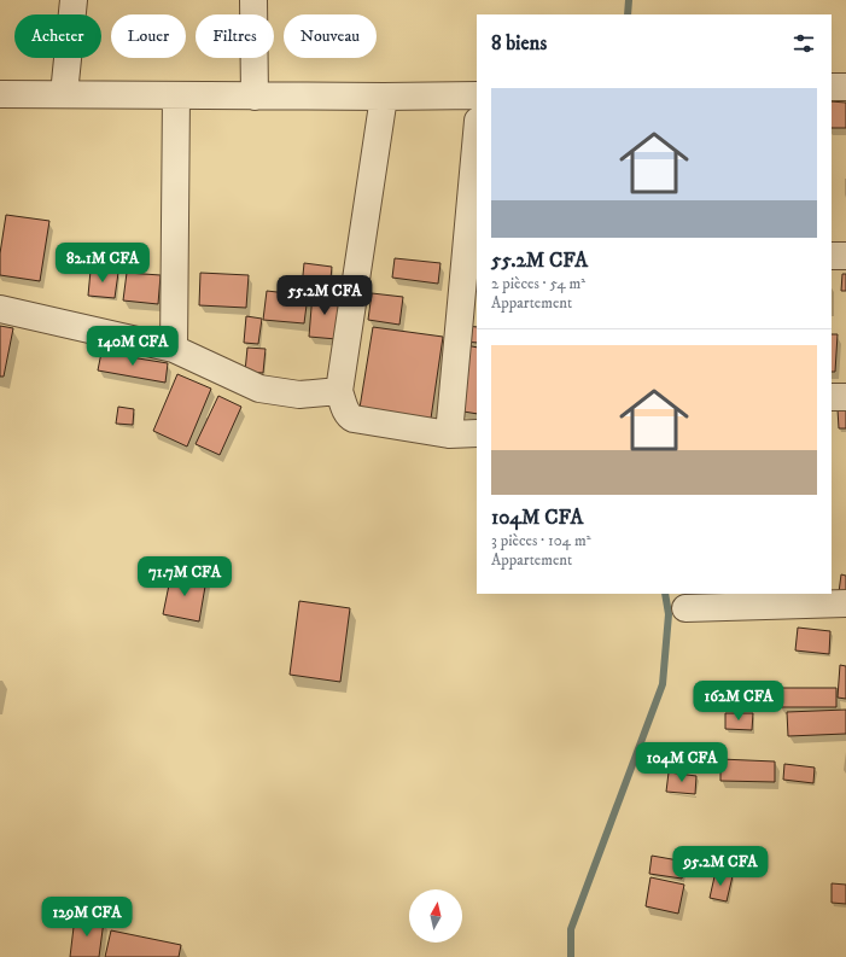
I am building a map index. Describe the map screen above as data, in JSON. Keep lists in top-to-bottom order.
{
  "north": "top",
  "page": {
    "chip": [
      "Acheter",
      "Louer",
      "Filtres",
      "Nouveau"
    ],
    "heading": "8 biens",
    "list": [
      {
        "name": "55.2M CFA",
        "note": "2 pièces · 54 m² · Appartement"
      },
      {
        "name": "104M CFA",
        "note": "3 pièces · 104 m² · Appartement"
      }
    ],
    "price": [
      "82.1M CFA",
      "55.2M CFA",
      "140M CFA",
      "71.7M CFA",
      "162M CFA",
      "104M CFA",
      "95.2M CFA",
      "129M CFA"
    ]
  }
}
